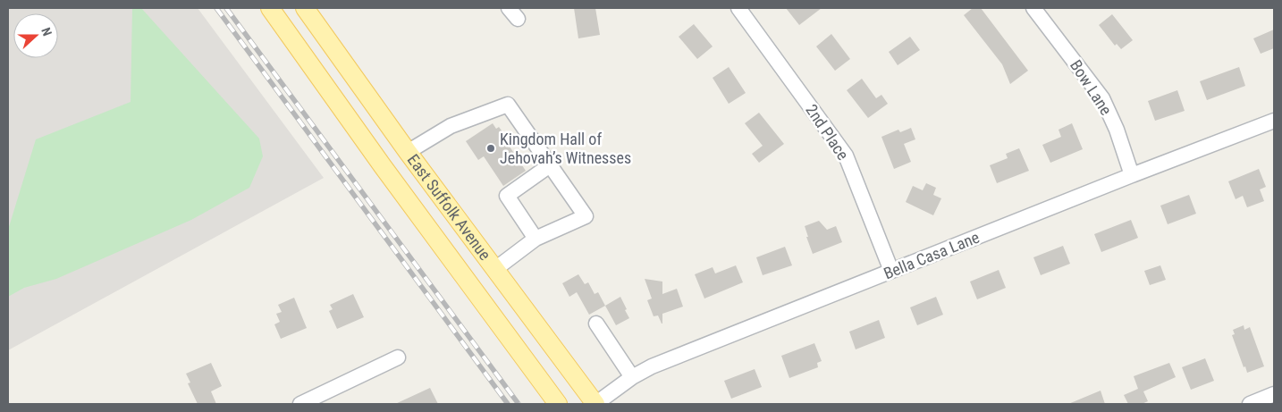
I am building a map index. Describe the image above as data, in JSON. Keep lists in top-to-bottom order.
{
  "streets": {
    "main road": ["East Suffolk Avenue"],
    "street": ["Bow Lane", "2nd Place", "Bella Casa Lane"]
  },
  "crossings": [
    ["Bow Lane", "Bella Casa Lane"],
    ["2nd Place", "Bella Casa Lane"],
    ["East Suffolk Avenue", "Bella Casa Lane"]
  ],
  "places": ["Kingdom Hall of Jehovah’s Witnesses"],
  "north": "right"
}
